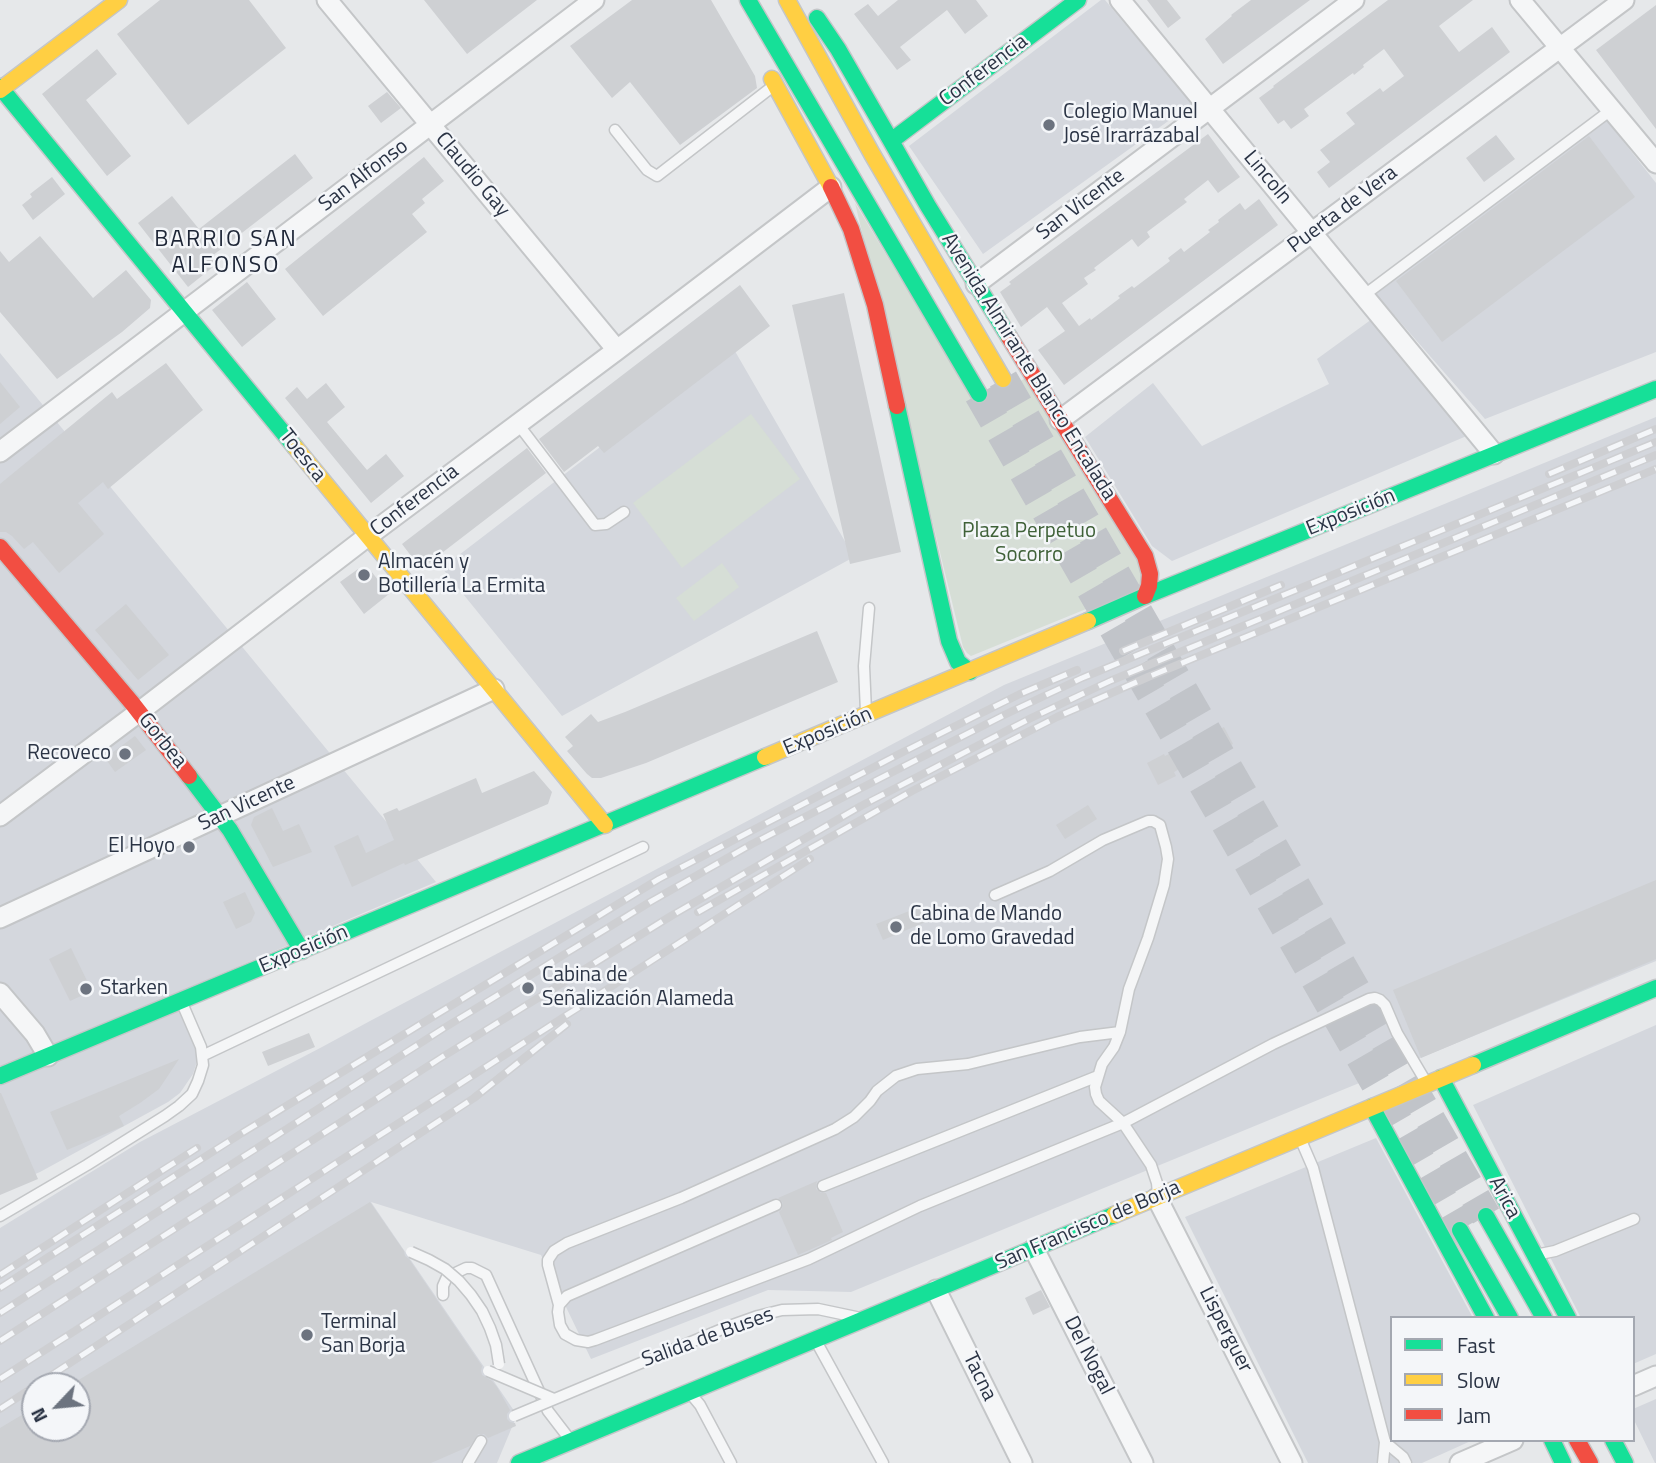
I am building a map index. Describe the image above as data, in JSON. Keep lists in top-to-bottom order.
{
  "streets": {
    "street": [
      "Conferencia",
      "Claudio Gay",
      "San Alfonso",
      "Lincoln",
      "San Vicente",
      "Puerta de Vera",
      "Avenida Almirante Blanco Encalada",
      "Toesca",
      "Exposición",
      "Gorbea",
      "Arica",
      "San Francisco de Borja",
      "Lisperguer",
      "Del Nogal",
      "Tacna"
    ],
    "lane": ["Salida de Buses"]
  },
  "crossings": [
    ["Conferencia", "Claudio Gay"],
    ["Conferencia", "Avenida Almirante Blanco Encalada"],
    ["Conferencia", "Toesca"],
    ["Conferencia", "Gorbea"],
    ["Claudio Gay", "San Alfonso"],
    ["San Alfonso", "Toesca"],
    ["Lincoln", "San Vicente"],
    ["Lincoln", "Puerta de Vera"],
    ["Lincoln", "Exposición"],
    ["San Vicente", "Avenida Almirante Blanco Encalada"],
    ["San Vicente", "Toesca"],
    ["San Vicente", "Gorbea"],
    ["Puerta de Vera", "Avenida Almirante Blanco Encalada"],
    ["Avenida Almirante Blanco Encalada", "Exposición"],
    ["Toesca", "Exposición"],
    ["Exposición", "Gorbea"],
    ["Arica", "San Francisco de Borja"],
    ["San Francisco de Borja", "Lisperguer"],
    ["San Francisco de Borja", "Salida de Buses"],
    ["San Francisco de Borja", "Del Nogal"],
    ["San Francisco de Borja", "Tacna"]
  ],
  "districts": ["BARRIO SAN ALFONSO"],
  "parks": ["Plaza Perpetuo Socorro"],
  "places": [
    "Colegio Manuel José Irarrázabal",
    "Almacén y Botillería La Ermita",
    "Recoveco",
    "El Hoyo",
    "Cabina de Mando de Lomo Gravedad",
    "Cabina de Señalización Alameda",
    "Starken",
    "Terminal San Borja"
  ],
  "legend": ["Fast", "Slow", "Jam"],
  "north": "bottom left"
}
